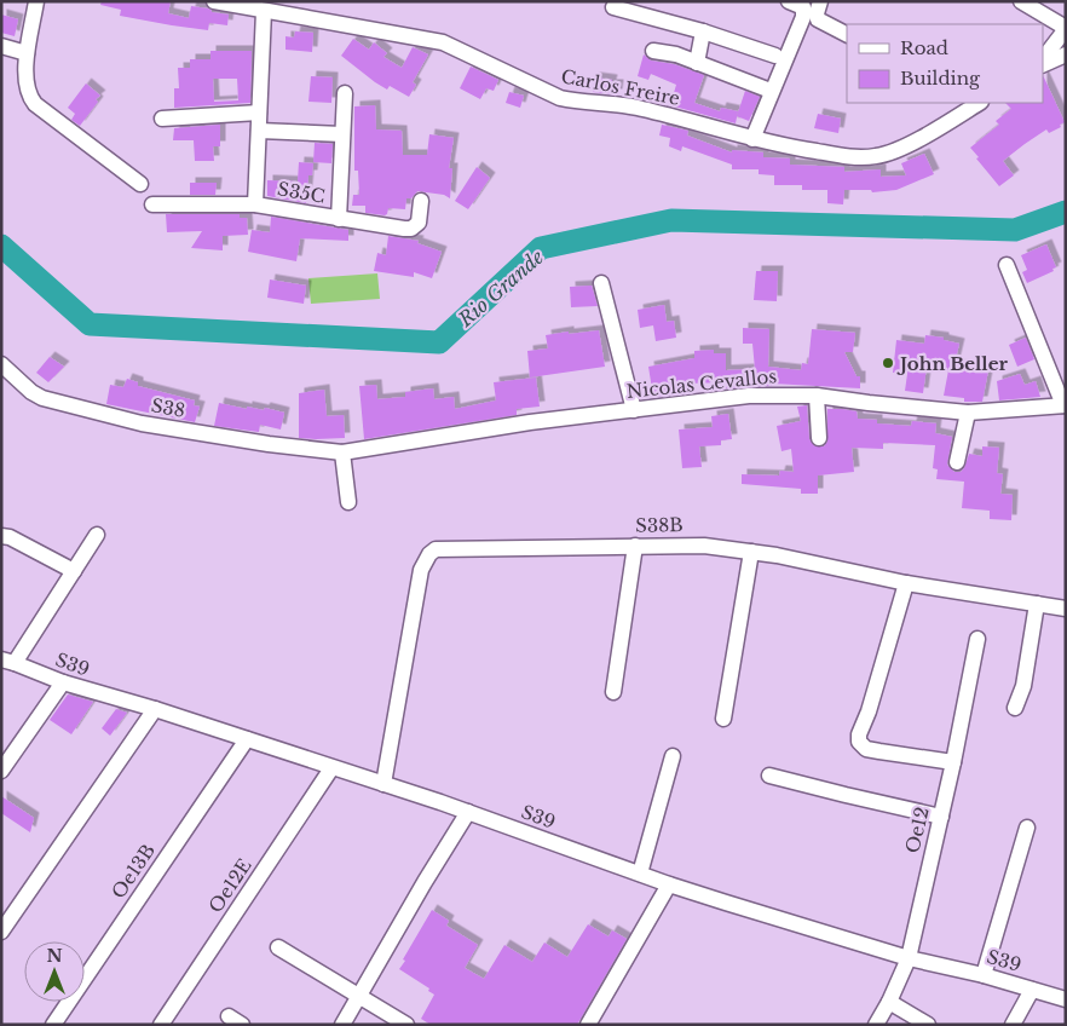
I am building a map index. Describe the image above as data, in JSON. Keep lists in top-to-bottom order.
{
  "streets": {
    "street": [
      "Carlos Freire",
      "S35C",
      "Nicolas Cevallos",
      "S38",
      "S38B",
      "S39",
      "Oe12",
      "Oe13B",
      "Oe12E"
    ]
  },
  "crossings": [
    ["Nicolas Cevallos", "S38"],
    ["S38B", "S39"],
    ["S39", "Oe12"],
    ["S39", "Oe13B"],
    ["S39", "Oe12E"]
  ],
  "water": ["Rio Grande"],
  "places": ["John Beller"],
  "legend": ["Road", "Building"],
  "north": "top"
}
